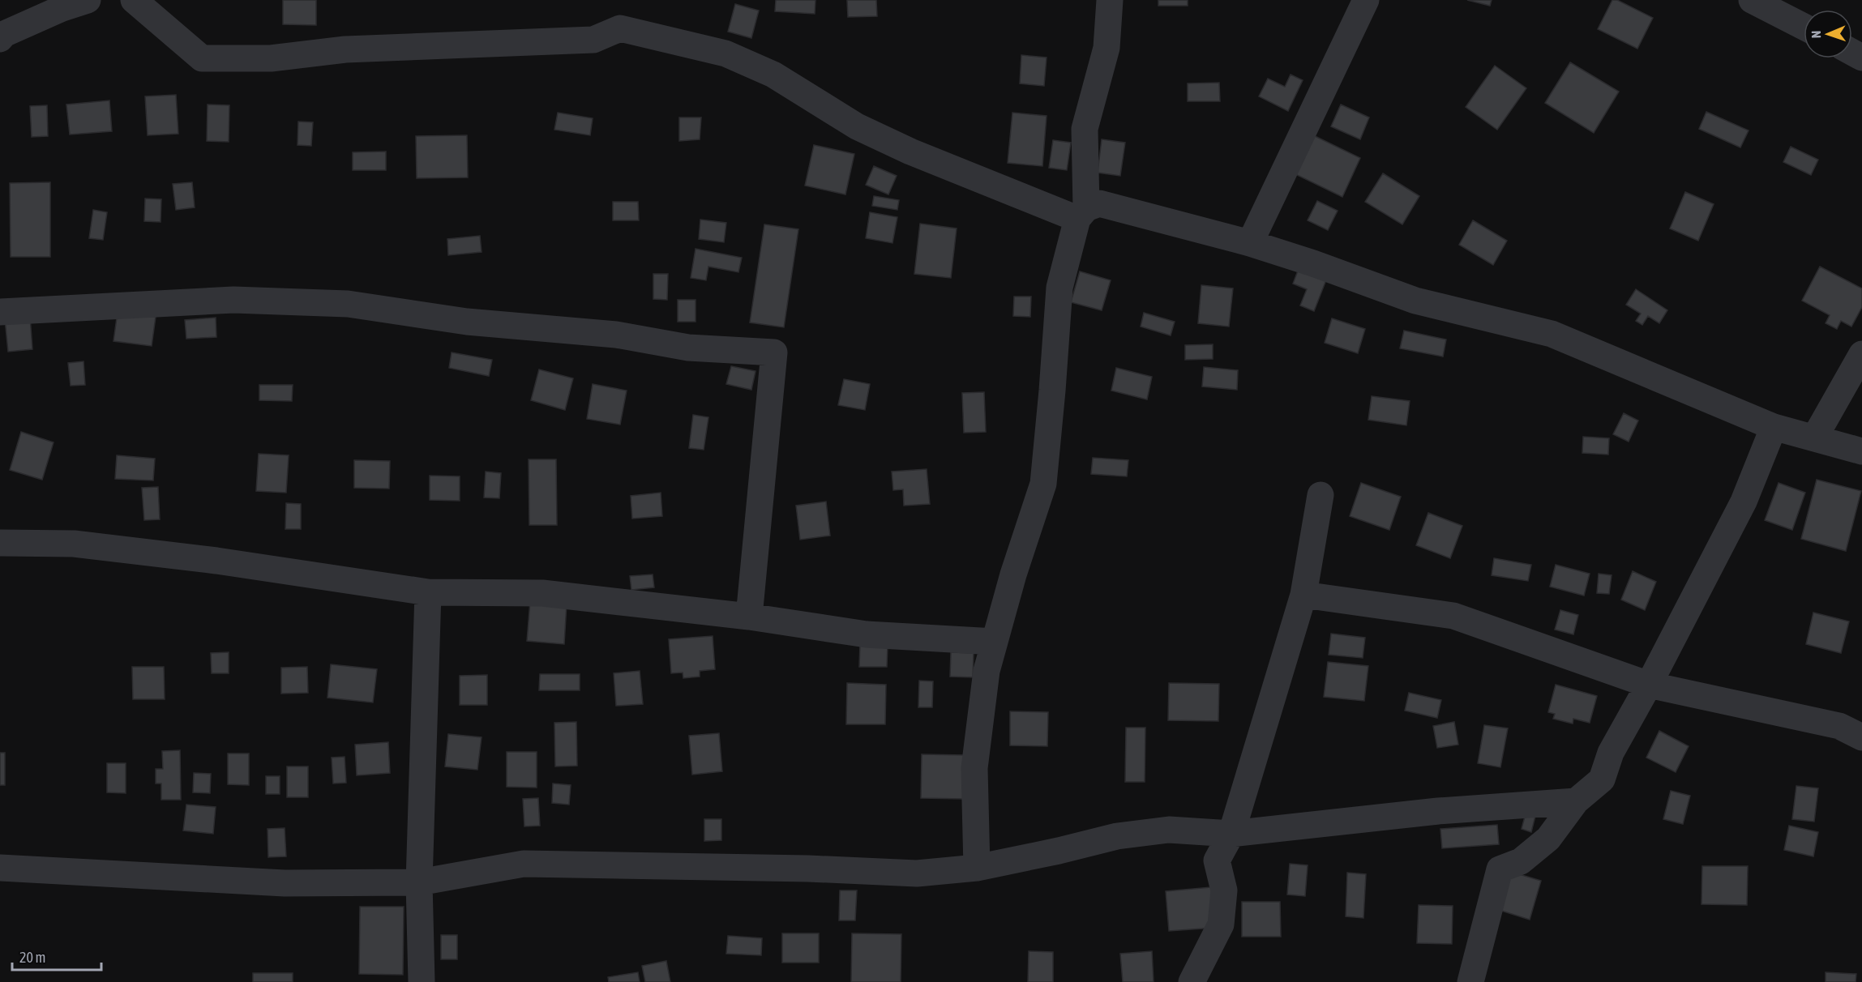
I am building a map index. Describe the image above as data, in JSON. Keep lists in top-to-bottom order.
{
  "scale_bar": "20 m",
  "north": "left"
}
